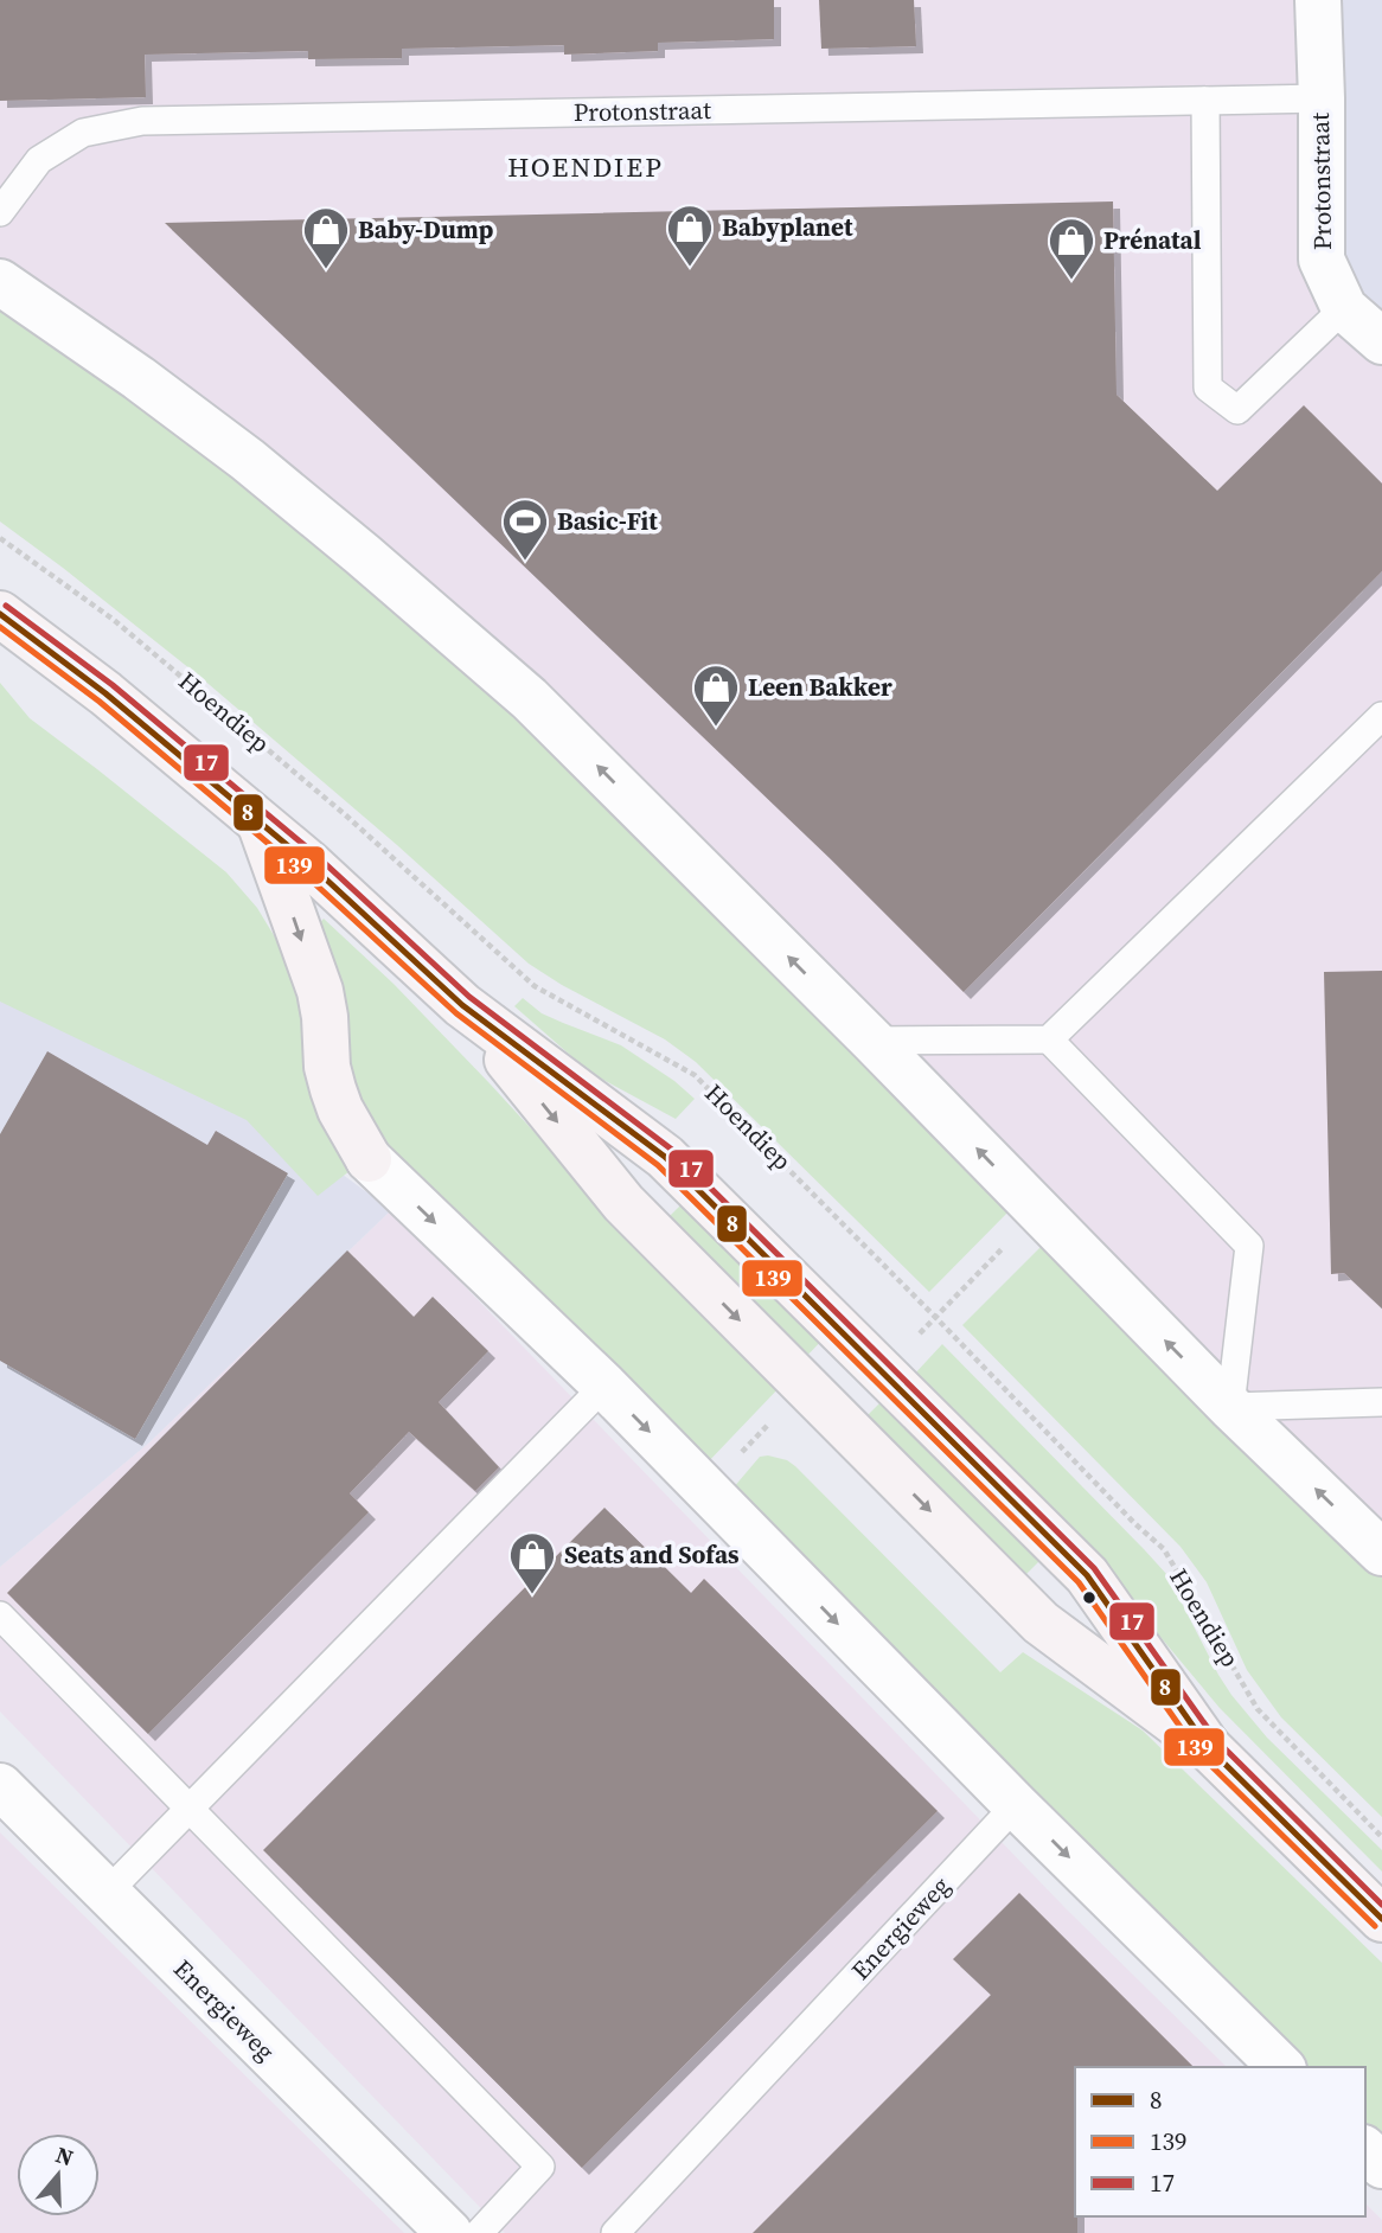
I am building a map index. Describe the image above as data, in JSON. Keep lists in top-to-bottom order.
{
  "streets": {
    "street": ["Protonstraat", "Energieweg"],
    "path": ["Hoendiep"]
  },
  "districts": ["HOENDIEP"],
  "places": {
    "shop": [
      "Babyplanet",
      "Baby-Dump",
      "Prénatal",
      "Leen Bakker",
      "Seats and Sofas"
    ],
    "sports": ["Basic-Fit"]
  },
  "lines": ["transit line 17", "transit line 8", "transit line 139"],
  "legend": ["8", "139", "17"],
  "north": "top"
}
